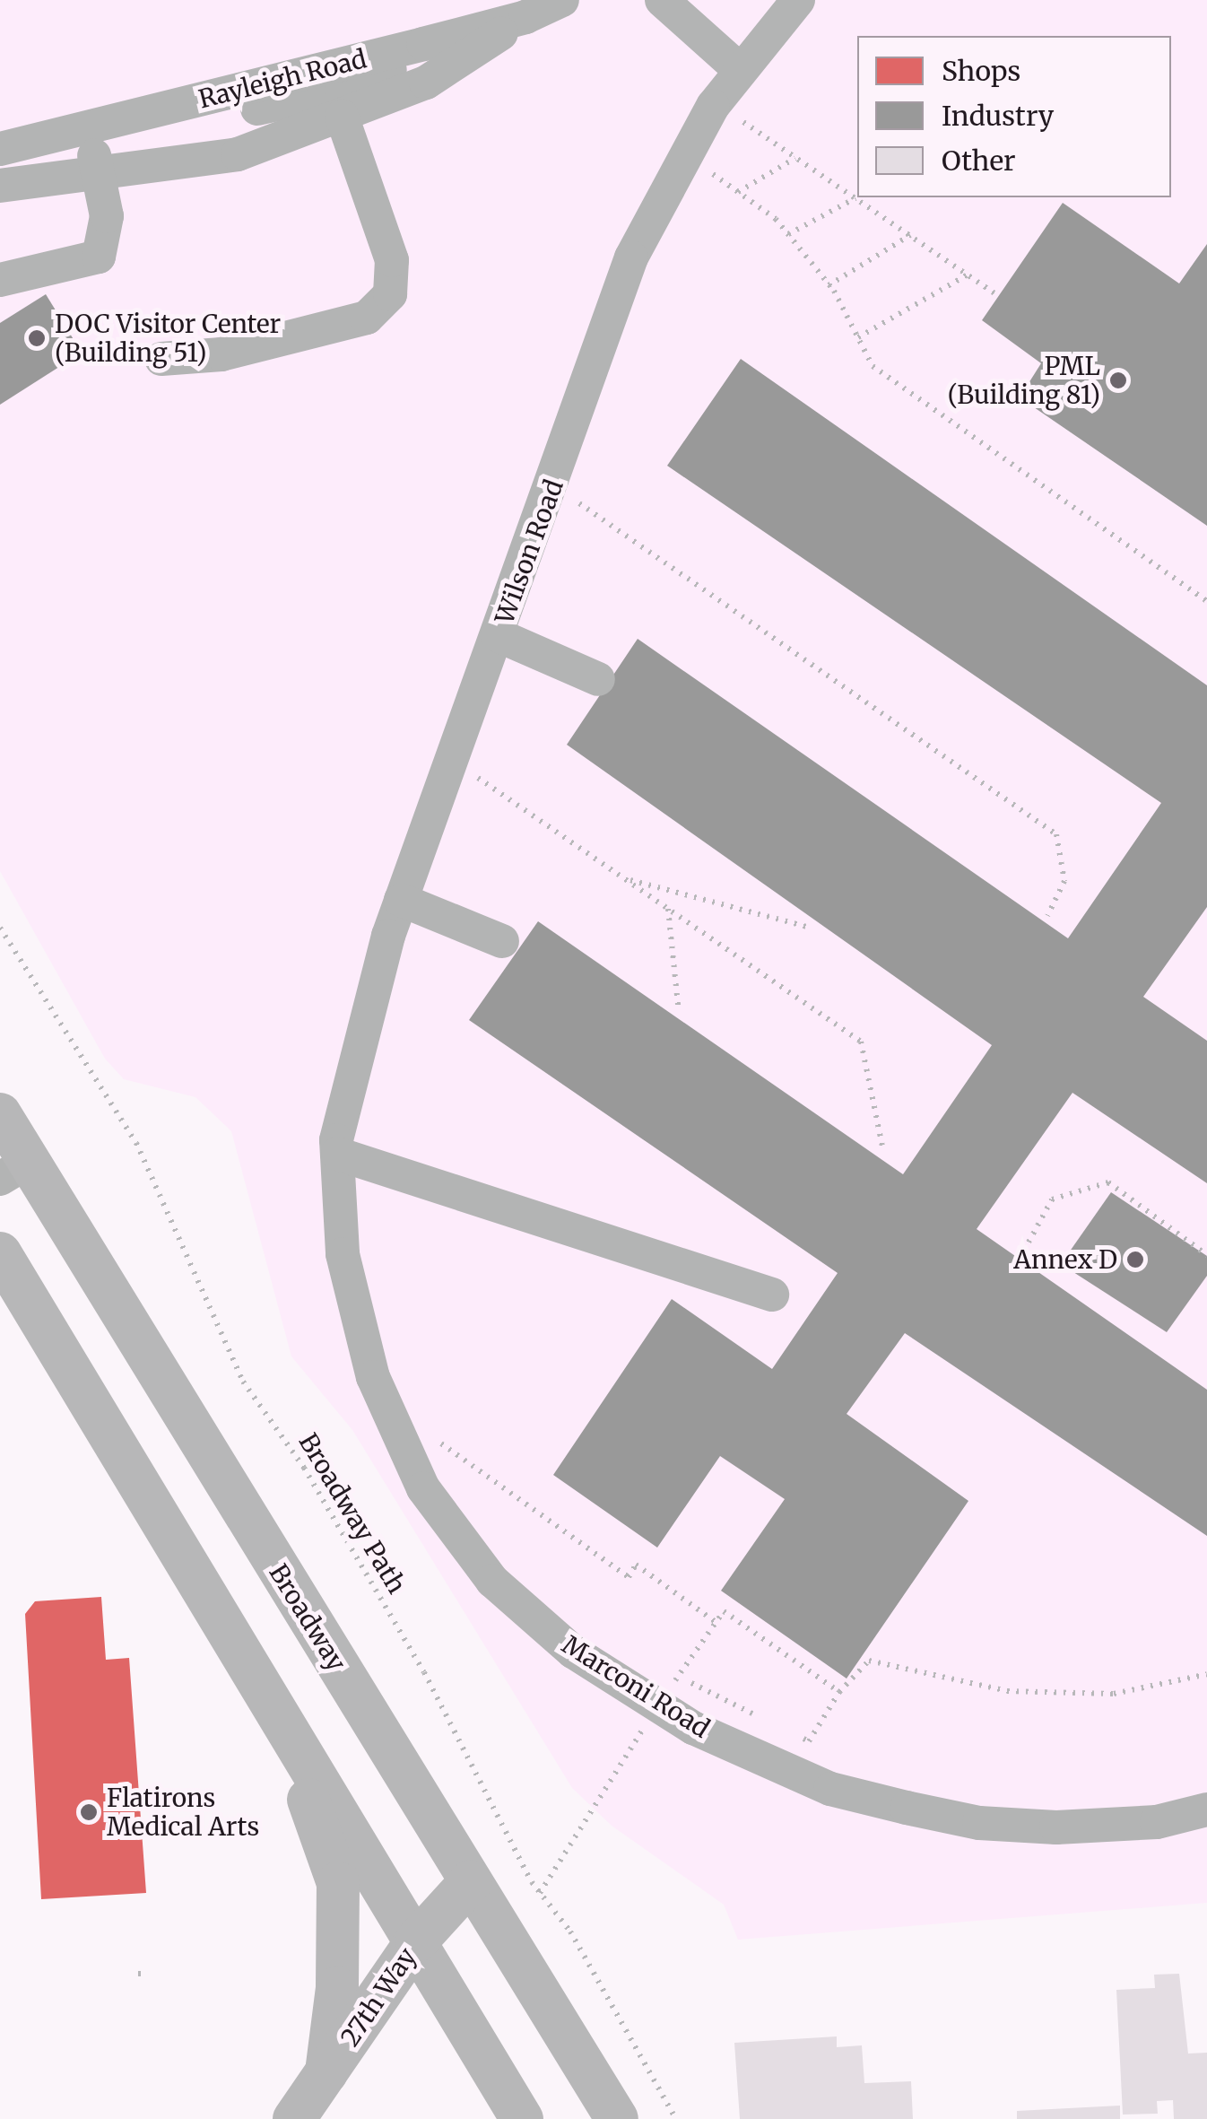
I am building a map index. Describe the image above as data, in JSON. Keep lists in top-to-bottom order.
{
  "streets": {
    "main road": ["Broadway", "27th Way"],
    "street": ["Wilson Road", "Marconi Road"],
    "path": ["Broadway Path"]
  },
  "crossings": [
    ["Wilson Road", "Marconi Road"],
    ["Broadway", "27th Way"]
  ],
  "places": [
    "DOC Visitor Center (Building 51)",
    "PML (Building 81)",
    "Annex D",
    "Flatirons Medical Arts"
  ],
  "legend": ["Shops", "Industry", "Other"]
}
